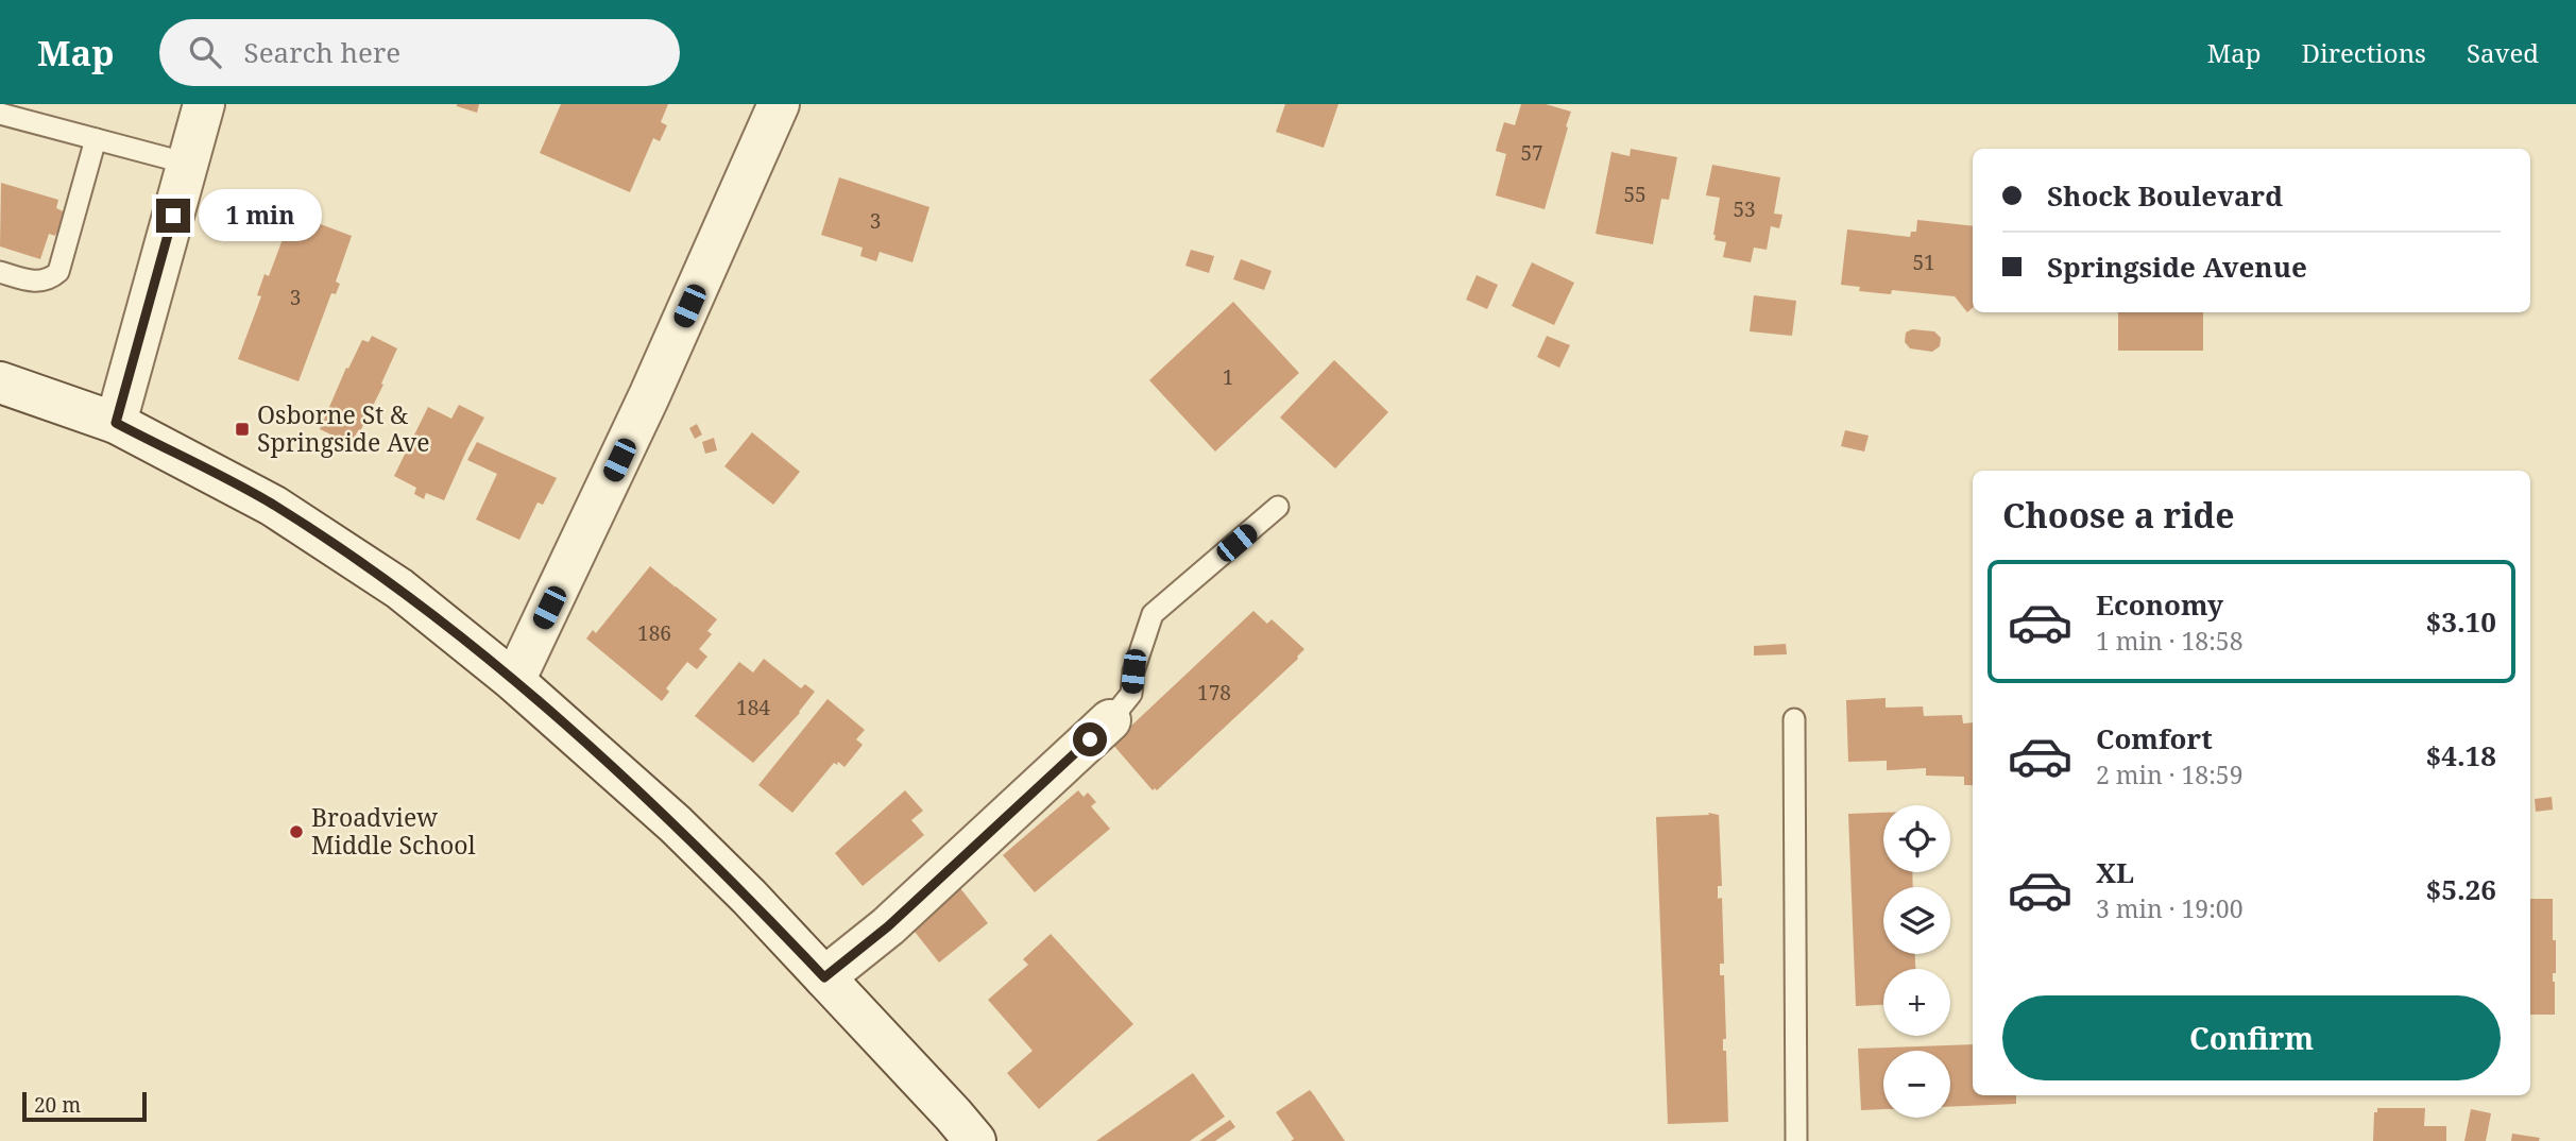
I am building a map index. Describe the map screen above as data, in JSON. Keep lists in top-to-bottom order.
{
  "places": {
    "transit": ["Osborne St & Springside Ave"],
    "other": ["Broadview Middle School"]
  },
  "house_numbers": [
    "57",
    "55",
    "53",
    "3",
    "51",
    "3",
    "1",
    "186",
    "178",
    "184"
  ],
  "scale_bar": "20 m",
  "page": {
    "header": "Map",
    "search": "Search here",
    "nav": ["Map", "Directions", "Saved"],
    "banner": ["Shock Boulevard", "Springside Avenue"],
    "bubble": "1 min",
    "heading": "Choose a ride",
    "list": [
      {
        "name": "Economy",
        "note": "1 min · 18:58",
        "value": "$3.10"
      },
      {
        "name": "Comfort",
        "note": "2 min · 18:59",
        "value": "$4.18"
      },
      {
        "name": "XL",
        "note": "3 min · 19:00",
        "value": "$5.26"
      }
    ],
    "map_buttons": ["+", "−"],
    "buttons": "Confirm",
    "scale": "20 m"
  }
}
